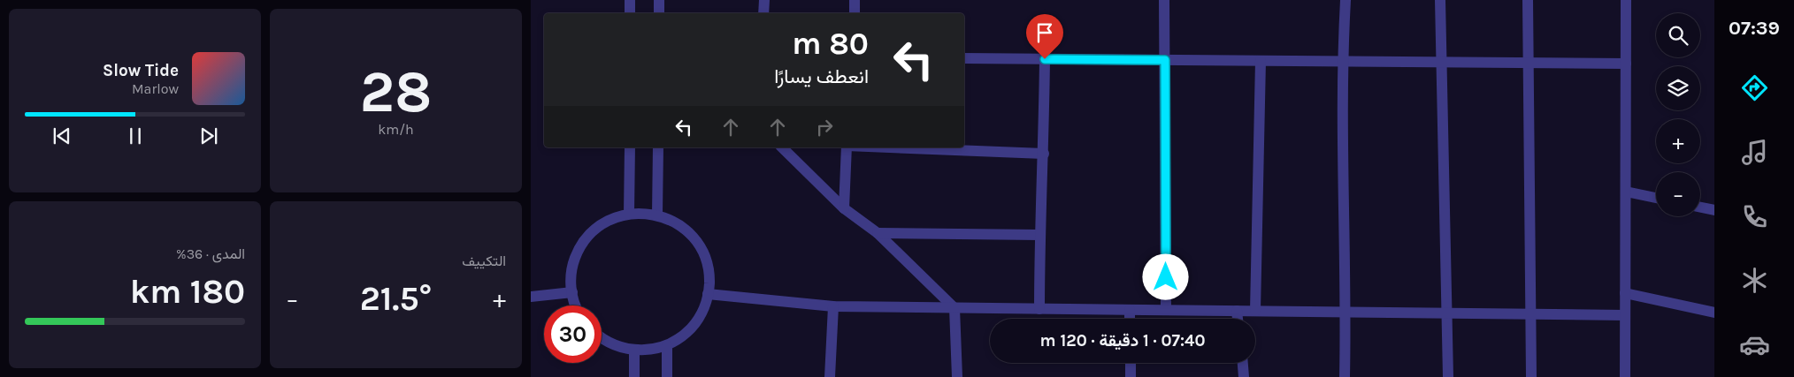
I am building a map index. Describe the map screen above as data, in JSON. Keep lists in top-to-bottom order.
{
  "page": {
    "tabs": "07:39",
    "tile": [
      ["28", "km/h"],
      "التكييف",
      ["المدى · 36%", "180 km"]
    ],
    "map_buttons": ["+", "−"],
    "turn": ["80 m", "انعطف يسارًا"],
    "song": ["Slow Tide", "Marlow"],
    "heat": ["−", "21.5°", "+"],
    "limit": "30",
    "trip": "07:40 · 1 دقيقة · 120 m"
  }
}
